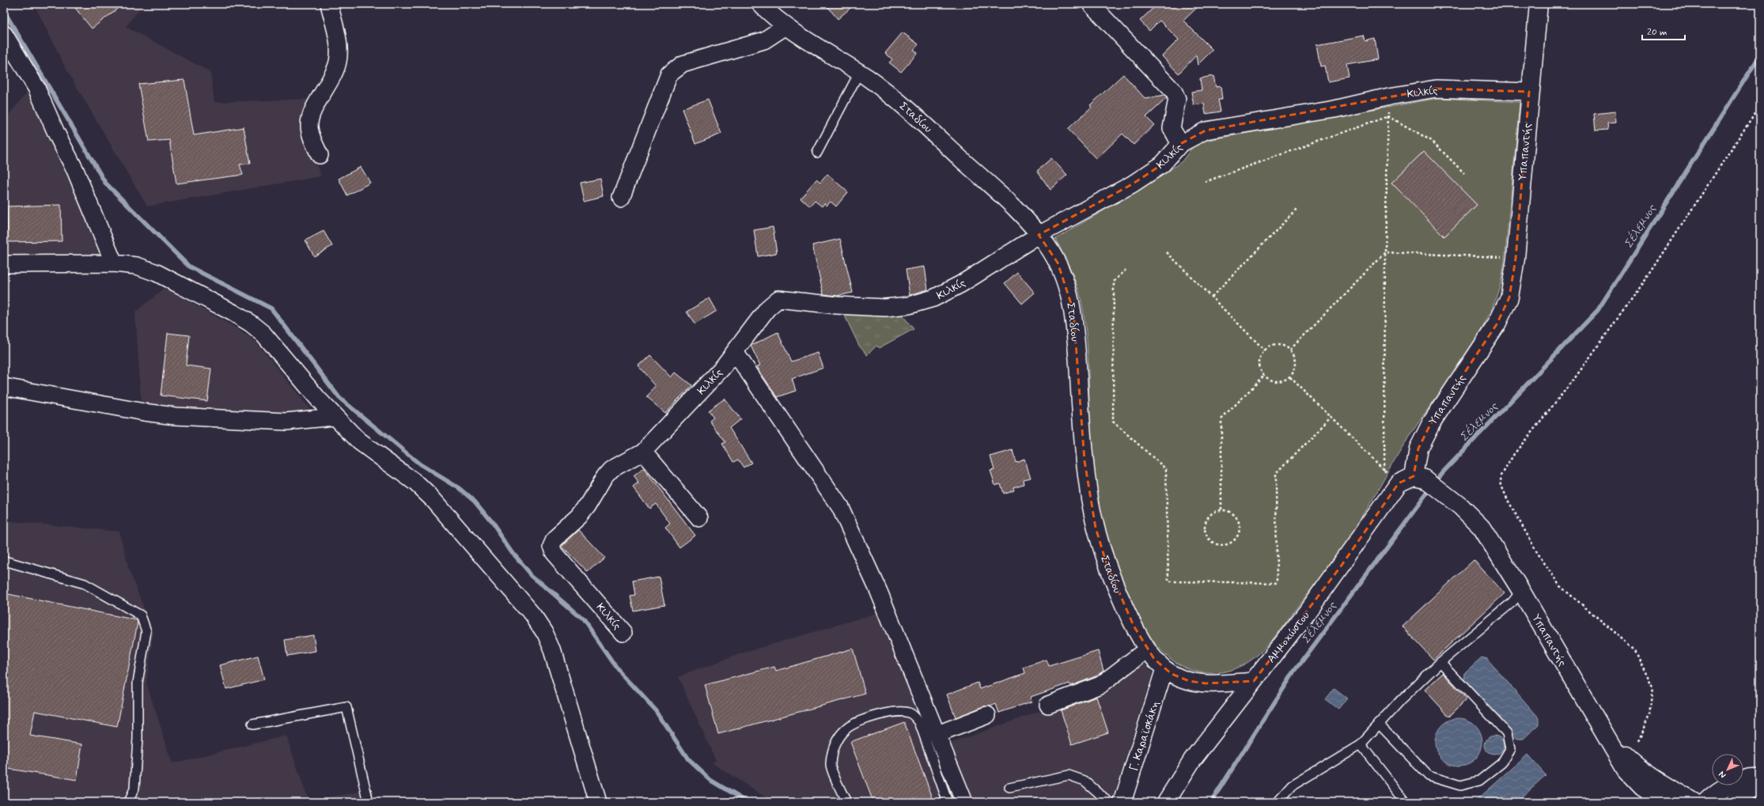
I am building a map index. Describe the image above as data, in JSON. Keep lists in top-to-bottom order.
{
  "streets": {
    "street": [
      "Κιλκίς",
      "Σταδίου",
      "Υπαπαντής",
      "Αμμοχώστου",
      "Γ. Καραϊσκάκη"
    ]
  },
  "crossings": [
    ["Κιλκίς", "Σταδίου"],
    ["Κιλκίς", "Υπαπαντής"],
    ["Σταδίου", "Αμμοχώστου"],
    ["Σταδίου", "Γ. Καραϊσκάκη"],
    ["Υπαπαντής", "Αμμοχώστου"]
  ],
  "water": ["Σέλεμνος"],
  "scale_bar": "20 m",
  "north": "bottom left"
}
